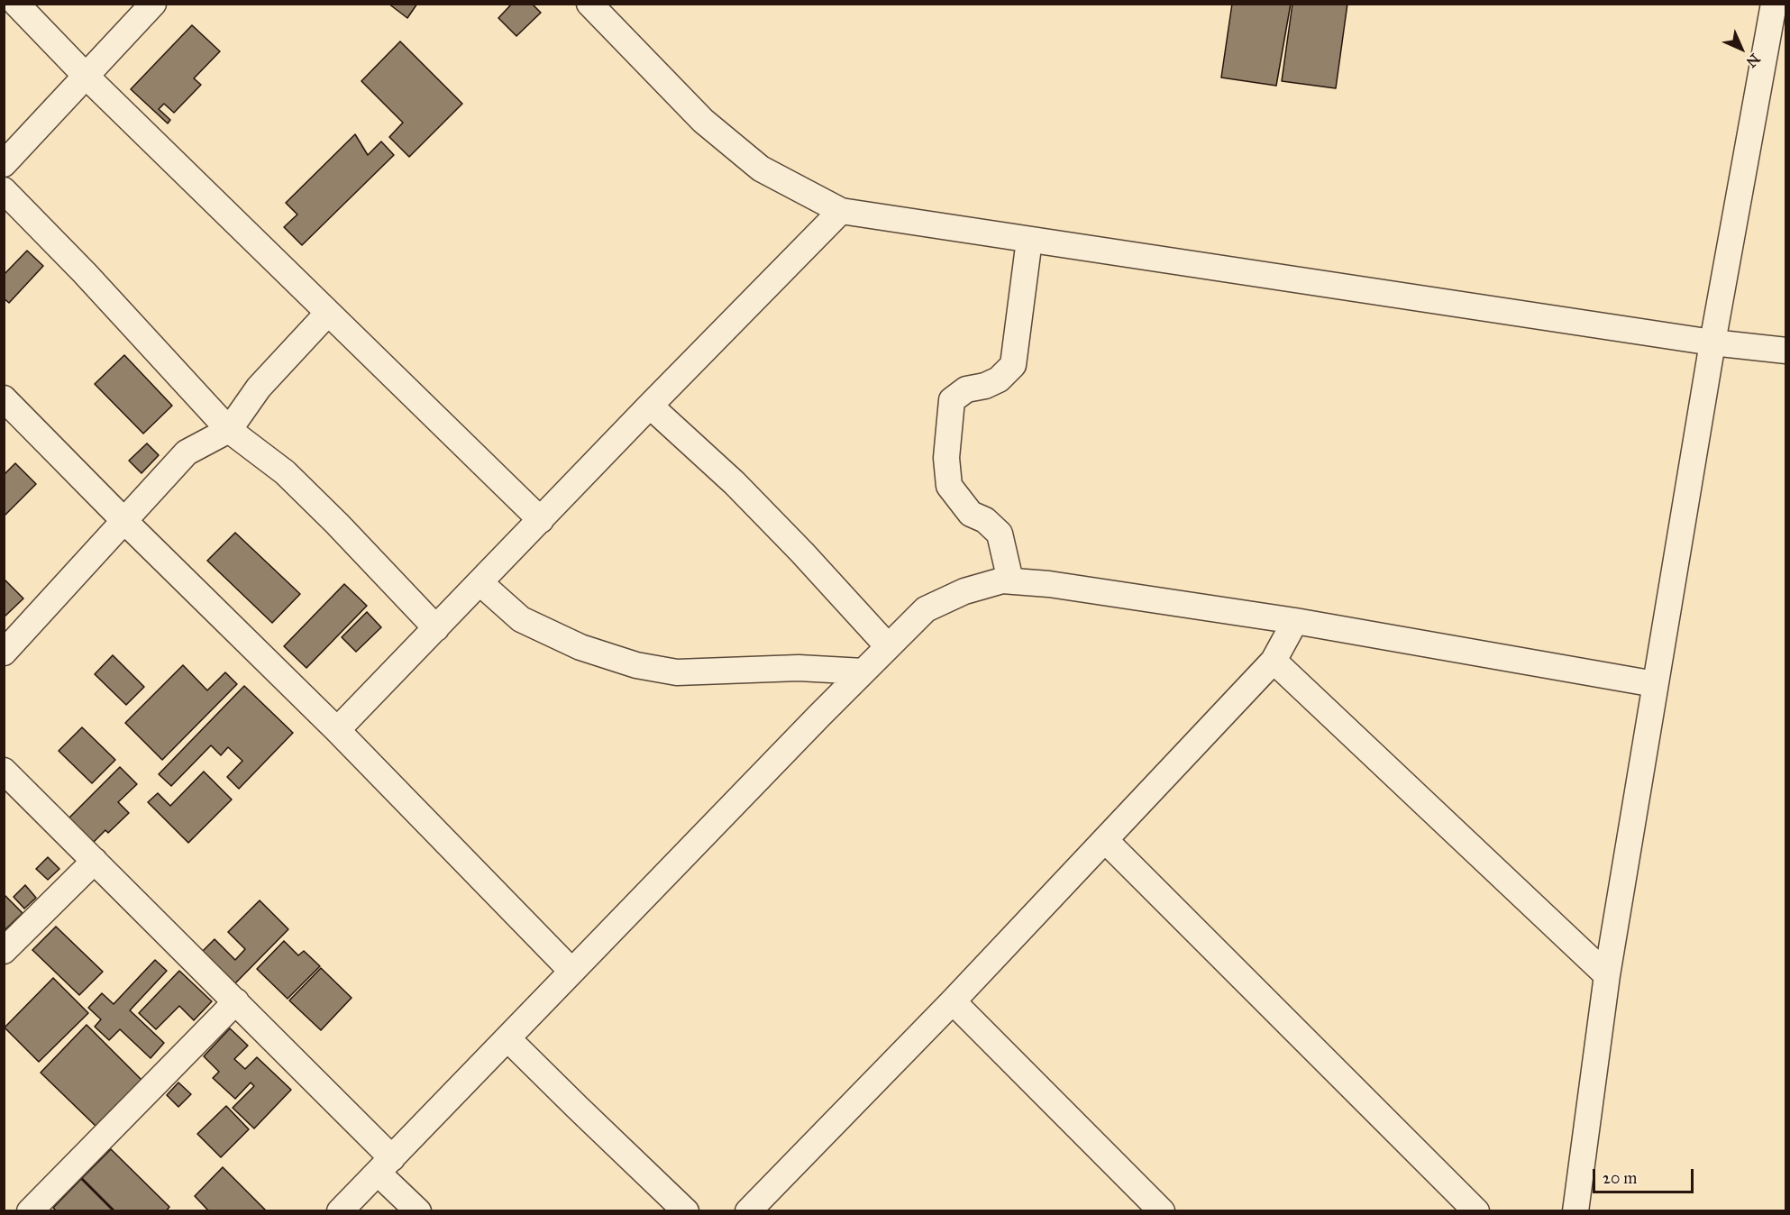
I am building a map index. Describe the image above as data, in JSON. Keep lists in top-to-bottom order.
{
  "scale_bar": "20 m",
  "north": "bottom right"
}
